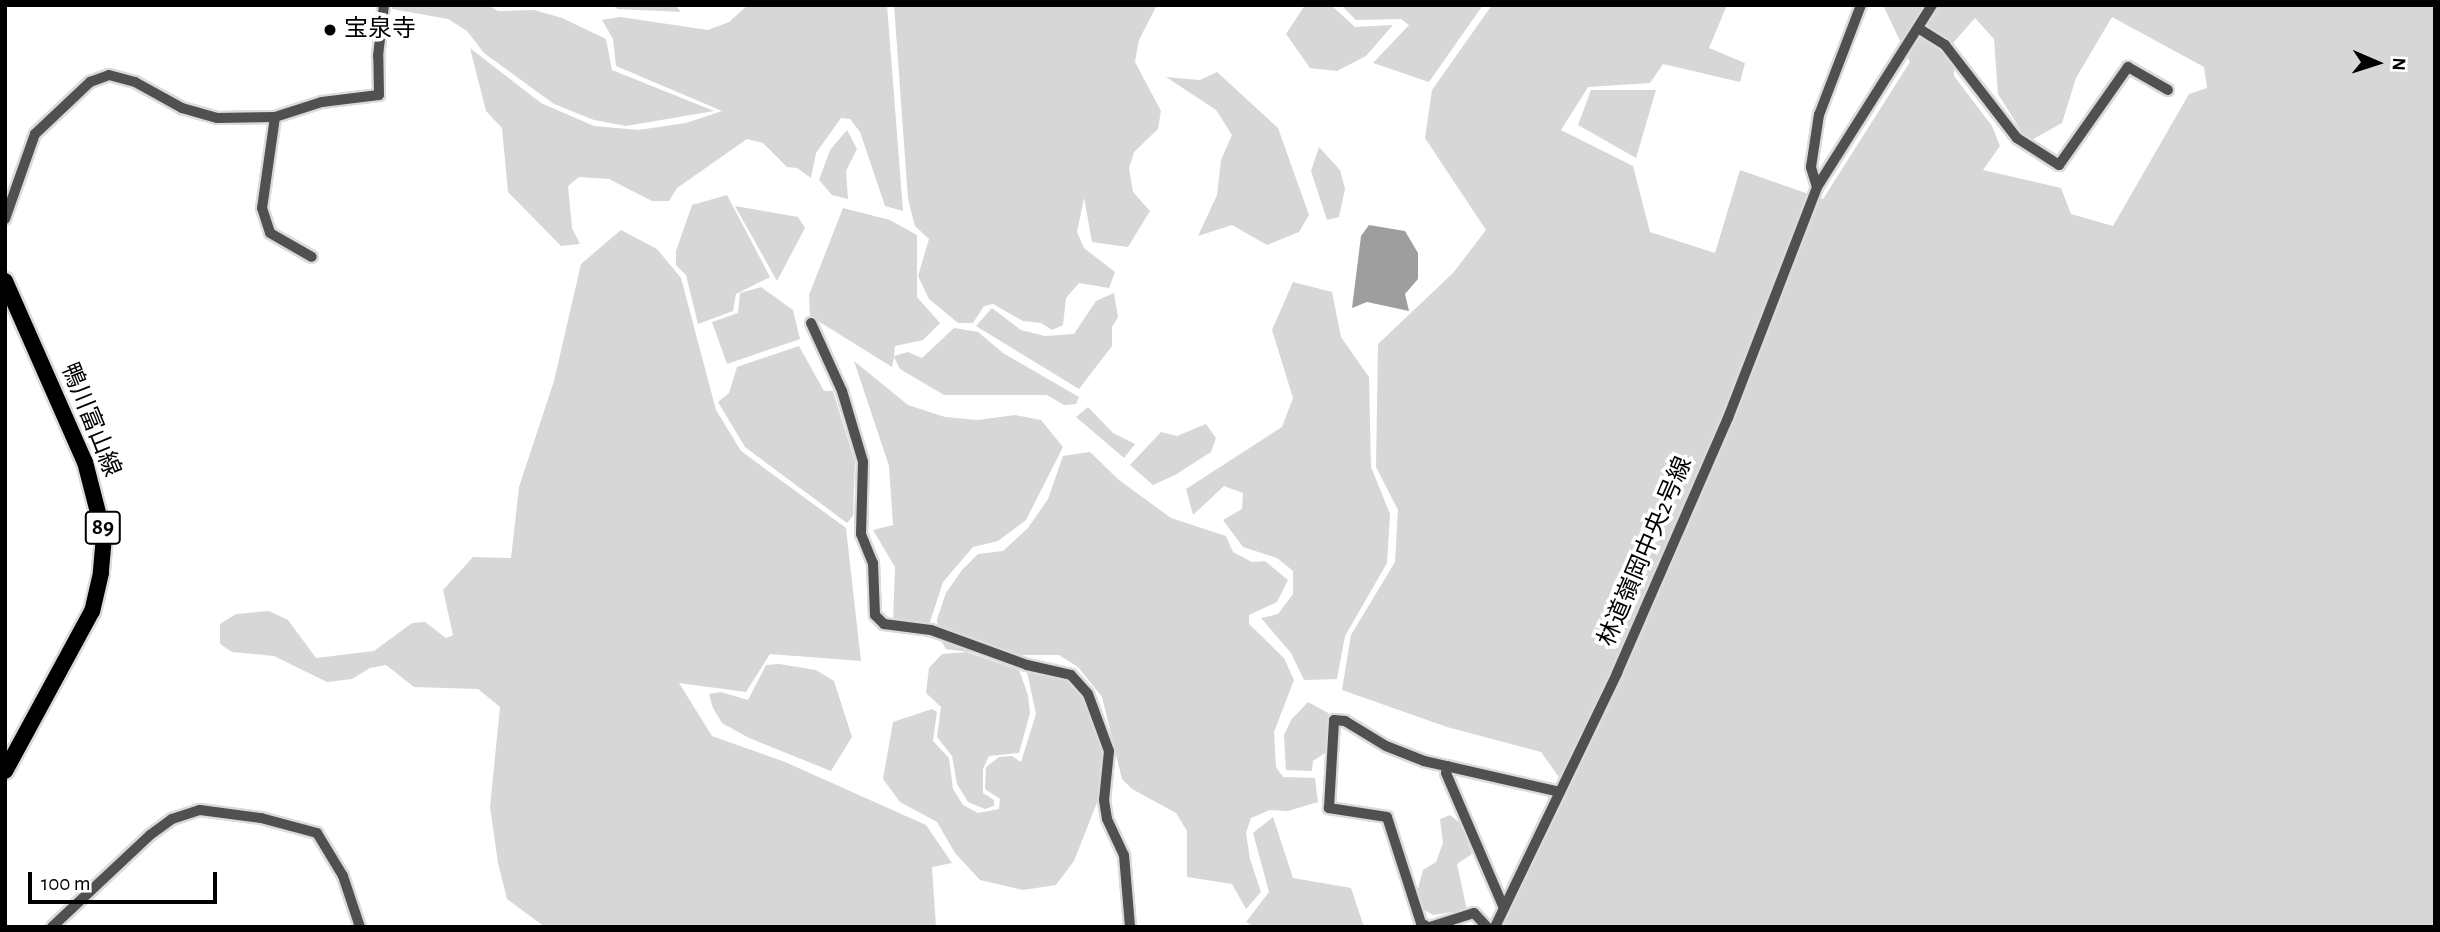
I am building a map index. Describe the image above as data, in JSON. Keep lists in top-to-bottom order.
{
  "streets": {
    "main road": ["鴨川富山線", "89"],
    "street": ["林道嶺岡中央2号線"]
  },
  "places": ["宝泉寺"],
  "scale_bar": "100 m",
  "north": "right"
}
